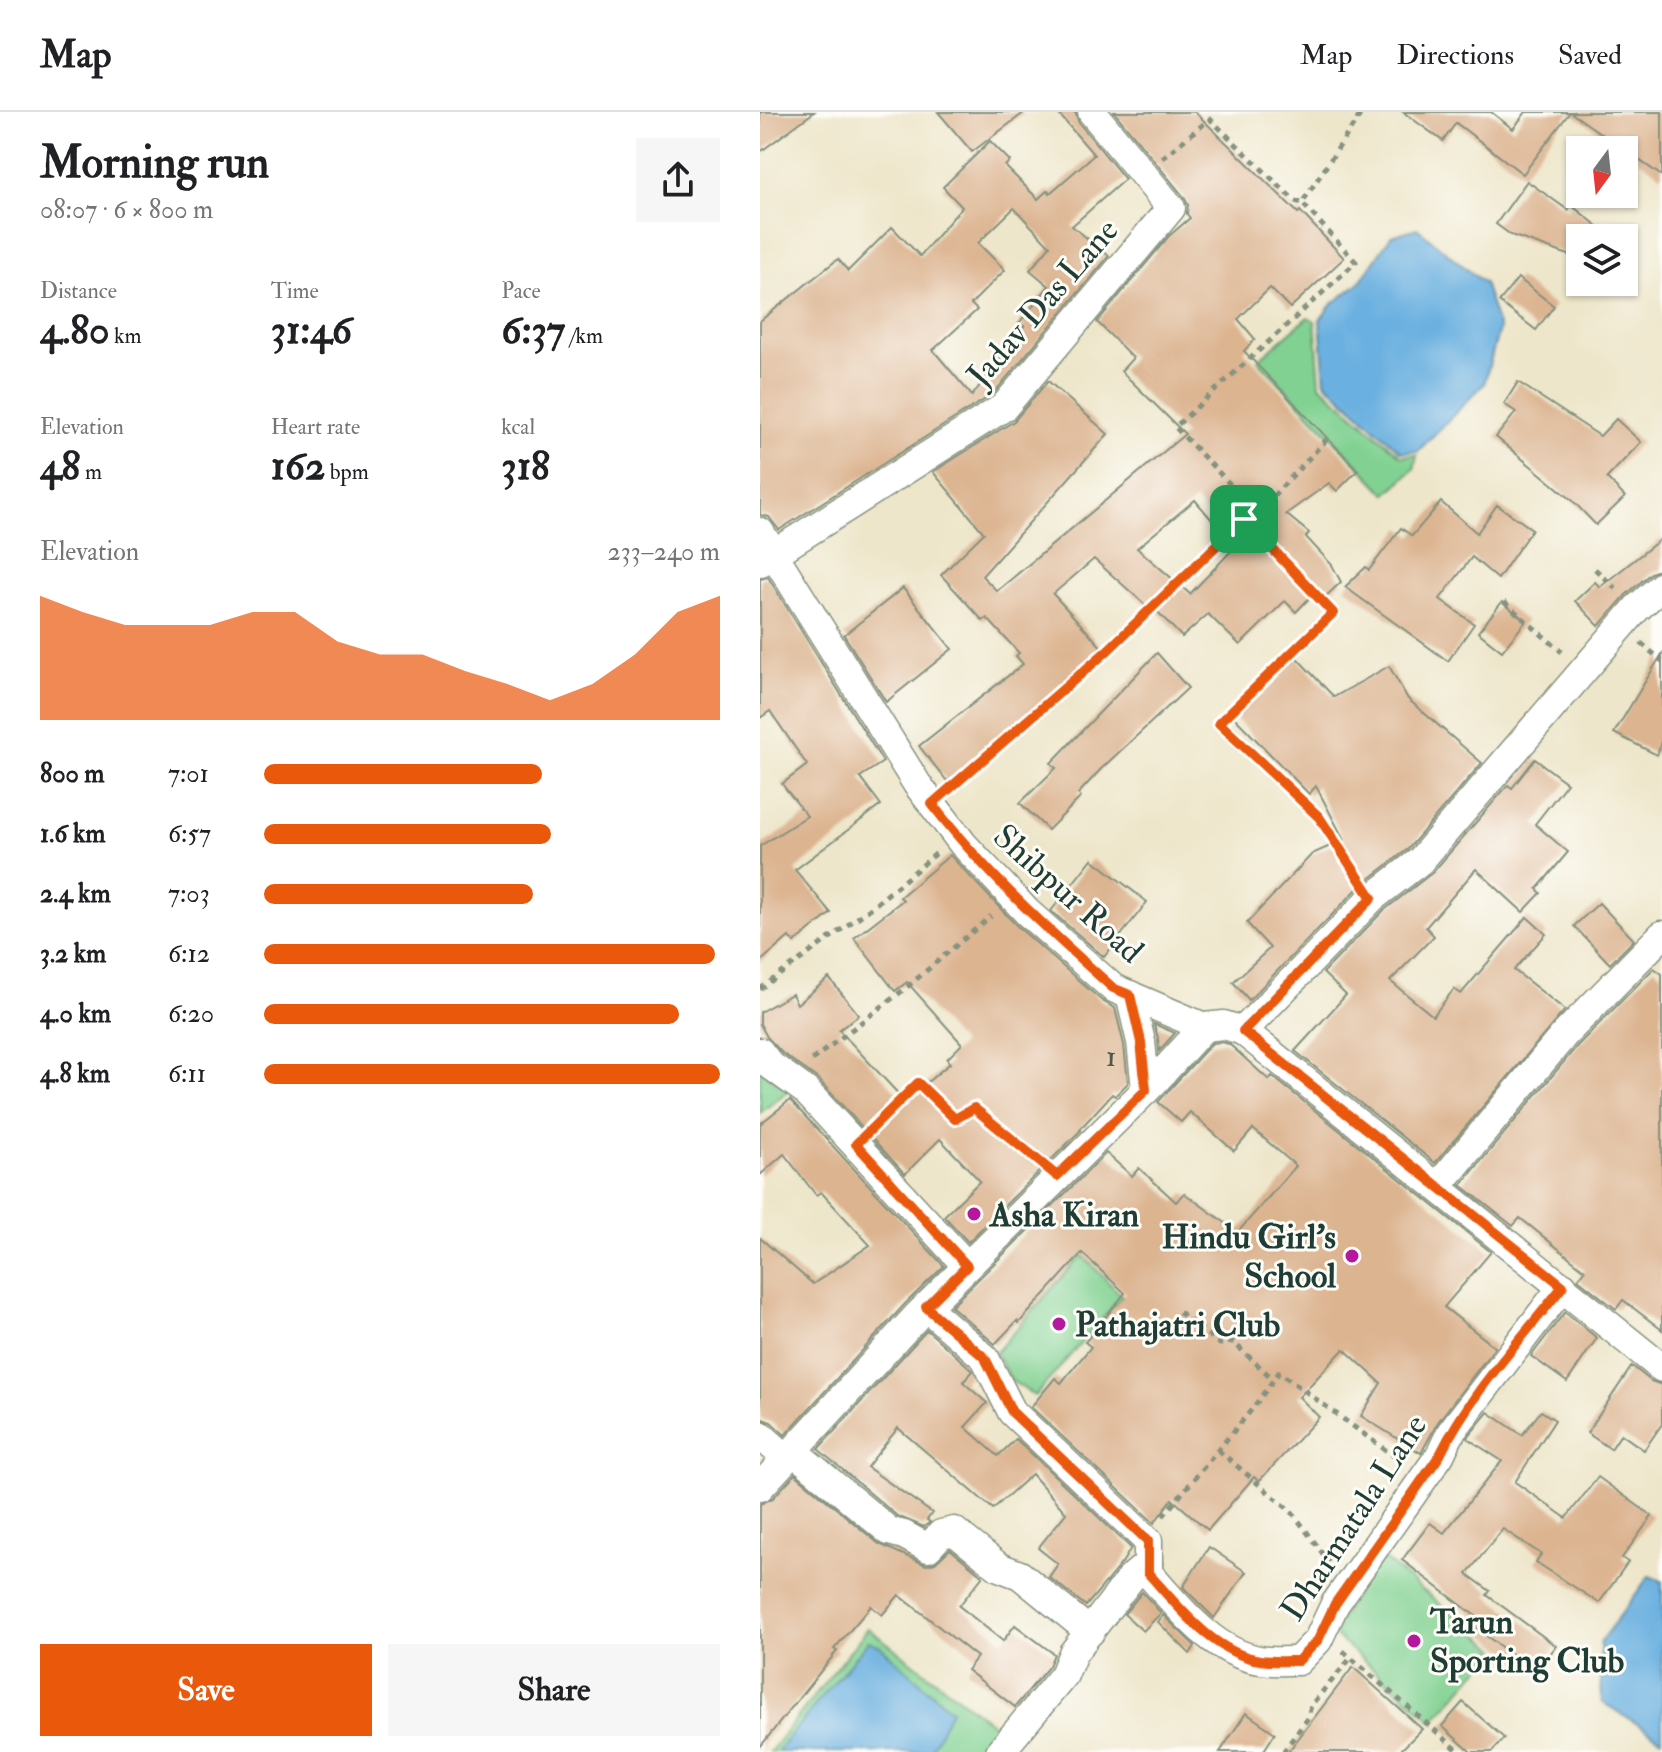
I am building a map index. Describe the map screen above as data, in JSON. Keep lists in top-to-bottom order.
{
  "streets": {
    "street": ["Jadav Das Lane", "Shibpur Road", "Dharmatala Lane"]
  },
  "crossings": [
    ["Jadav Das Lane", "Shibpur Road"]
  ],
  "places": [
    "Asha Kiran",
    "Hindu Girl's School",
    "Pathajatri Club",
    "Tarun Sporting Club"
  ],
  "house_numbers": ["1"],
  "north": "bottom",
  "page": {
    "header": "Map",
    "nav": ["Map", "Directions", "Saved"],
    "heading": ["Morning run", "08:07 · 6 × 800 m"],
    "stats": [
      ["Distance", "4.80 km"],
      ["Time", "31:46"],
      ["Pace", "6:37 /km"],
      ["Elevation", "48 m"],
      ["Heart rate", "162 bpm"],
      ["kcal", "318"]
    ],
    "chart": ["Elevation", "233–240 m"],
    "list": [
      {
        "name": "800 m",
        "note": "7:01"
      },
      {
        "name": "1.6 km",
        "note": "6:57"
      },
      {
        "name": "2.4 km",
        "note": "7:03"
      },
      {
        "name": "3.2 km",
        "note": "6:12"
      },
      {
        "name": "4.0 km",
        "note": "6:20"
      },
      {
        "name": "4.8 km",
        "note": "6:11"
      }
    ],
    "buttons": ["Save", "Share"]
  }
}
